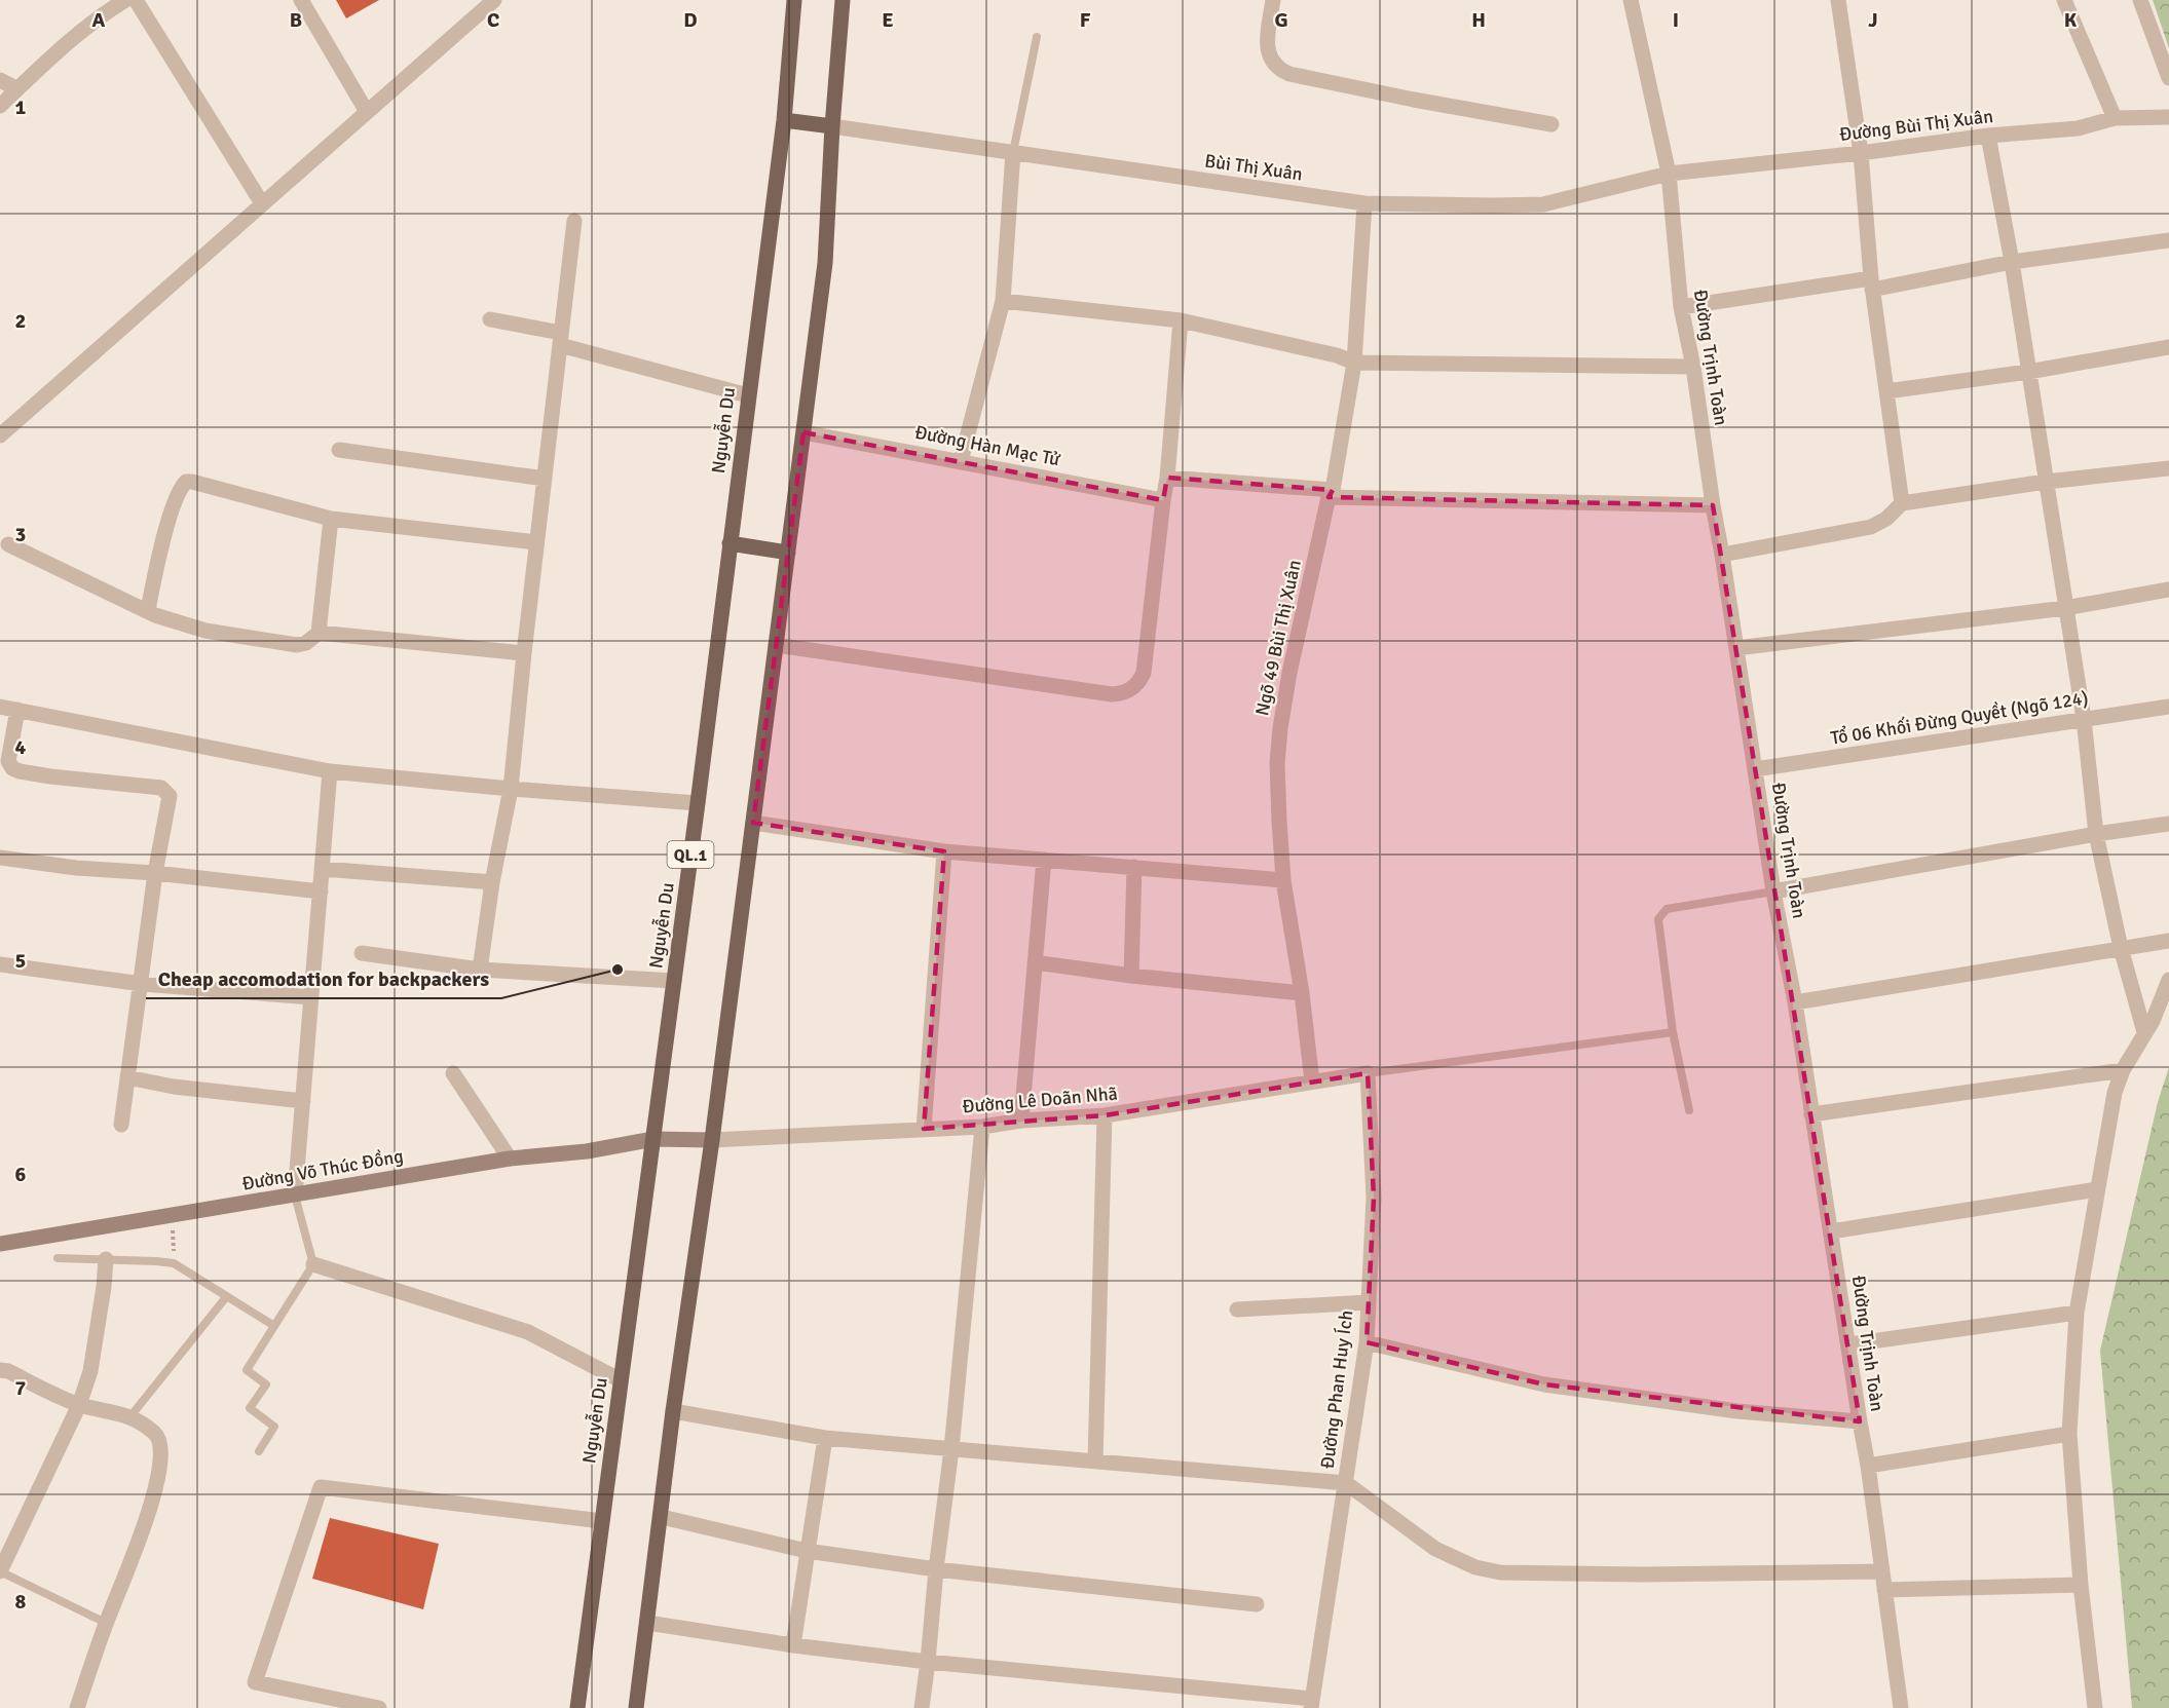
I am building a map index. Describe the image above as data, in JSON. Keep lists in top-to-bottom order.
{
  "streets": {
    "main road": ["Nguyễn Du", "QL.1"],
    "street": [
      "Đường Bùi Thị Xuân",
      "Bùi Thị Xuân",
      "Đường Trịnh Toàn",
      "Đường Hàn Mạc Tử",
      "Ngõ 49 Bùi Thị Xuân",
      "Tổ 06 Khối Đừng Quyềt (Ngõ 124)",
      "Đường Lê Doãn Nhã",
      "Đường Võ Thúc Đồng",
      "Đường Phan Huy Ích"
    ]
  },
  "crossings": [
    ["Đường Bùi Thị Xuân", "Bùi Thị Xuân"],
    ["Đường Bùi Thị Xuân", "Đường Trịnh Toàn"],
    ["Bùi Thị Xuân", "Đường Trịnh Toàn"],
    ["Bùi Thị Xuân", "Ngõ 49 Bùi Thị Xuân"],
    ["Đường Trịnh Toàn", "Tổ 06 Khối Đừng Quyềt (Ngõ 124)"],
    ["Nguyễn Du", "Đường Võ Thúc Đồng"],
    ["Ngõ 49 Bùi Thị Xuân", "Đường Lê Doãn Nhã"],
    ["Đường Lê Doãn Nhã", "Đường Võ Thúc Đồng"],
    ["Đường Lê Doãn Nhã", "Đường Phan Huy Ích"]
  ],
  "places": ["Cheap accomodation for backpackers"],
  "grid": {
    "columns": [
      "A",
      "B",
      "C",
      "D",
      "E",
      "F",
      "G",
      "H",
      "I",
      "J",
      "K"
    ],
    "rows": [
      "1",
      "2",
      "3",
      "4",
      "5",
      "6",
      "7",
      "8"
    ]
  }
}
